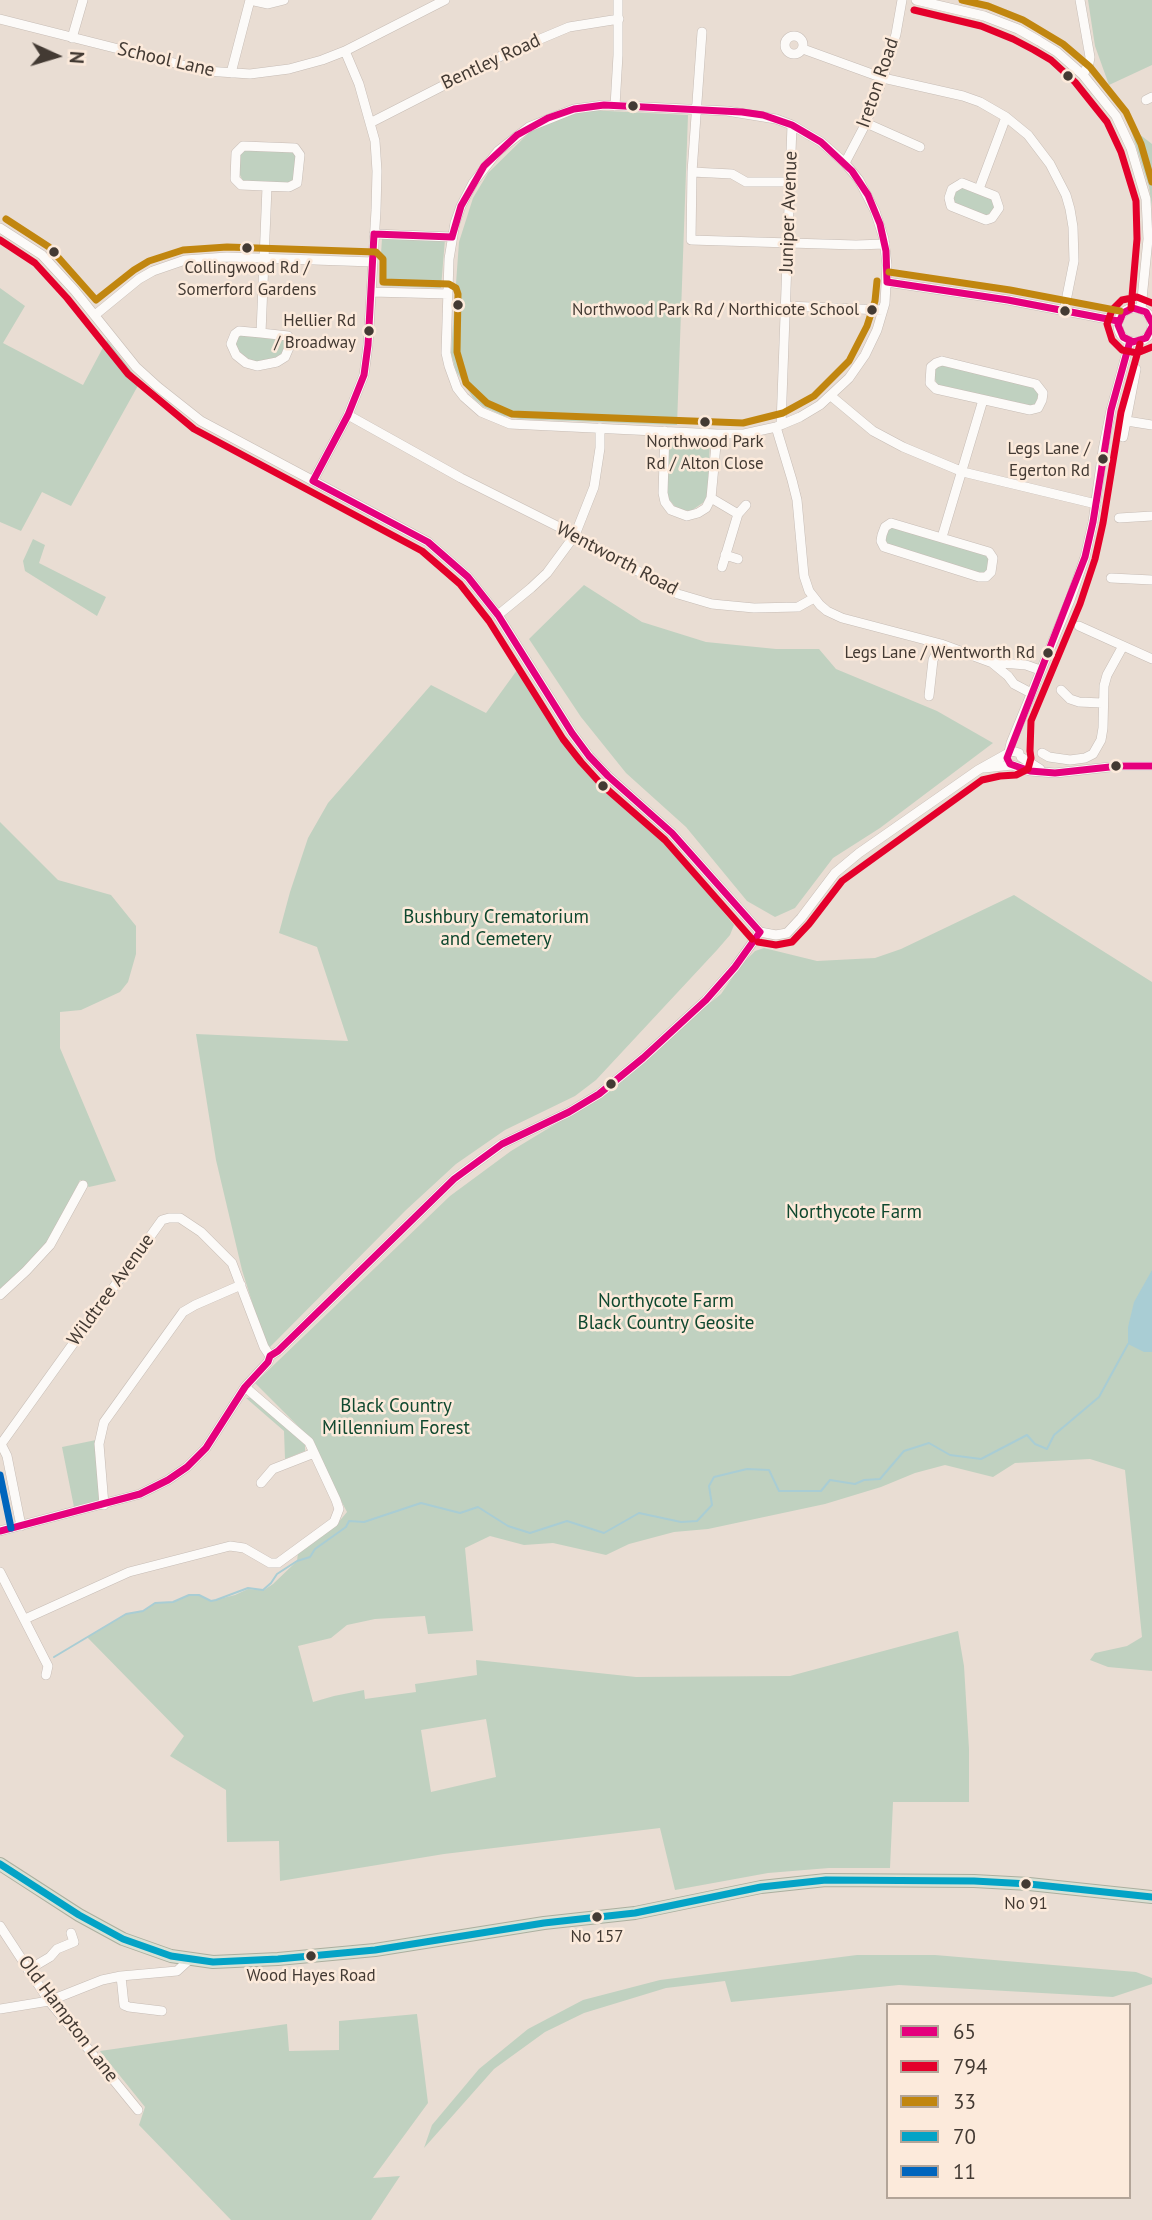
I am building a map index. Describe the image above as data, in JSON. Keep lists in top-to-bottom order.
{
  "streets": {
    "street": [
      "School Lane",
      "Bentley Road",
      "Ireton Road",
      "Juniper Avenue",
      "Wentworth Road",
      "Wildtree Avenue",
      "Old Hampton Lane"
    ]
  },
  "parks": [
    "Bushbury Crematorium and Cemetery",
    "Northycote Farm",
    "Northycote Farm Black Country Geosite",
    "Black Country Millennium Forest"
  ],
  "places": [
    "Collingwood Rd / Somerford Gardens",
    "Northwood Park Rd / Northicote School",
    "Hellier Rd / Broadway",
    "Northwood Park Rd / Alton Close",
    "Legs Lane / Egerton Rd",
    "Legs Lane / Wentworth Rd",
    "No 91",
    "No 157",
    "Wood Hayes Road"
  ],
  "lines": [
    "transit line 33",
    "transit line 794",
    "transit line 65",
    "transit line 11",
    "transit line 70"
  ],
  "legend": [
    "65",
    "794",
    "33",
    "70",
    "11"
  ],
  "north": "right"
}
